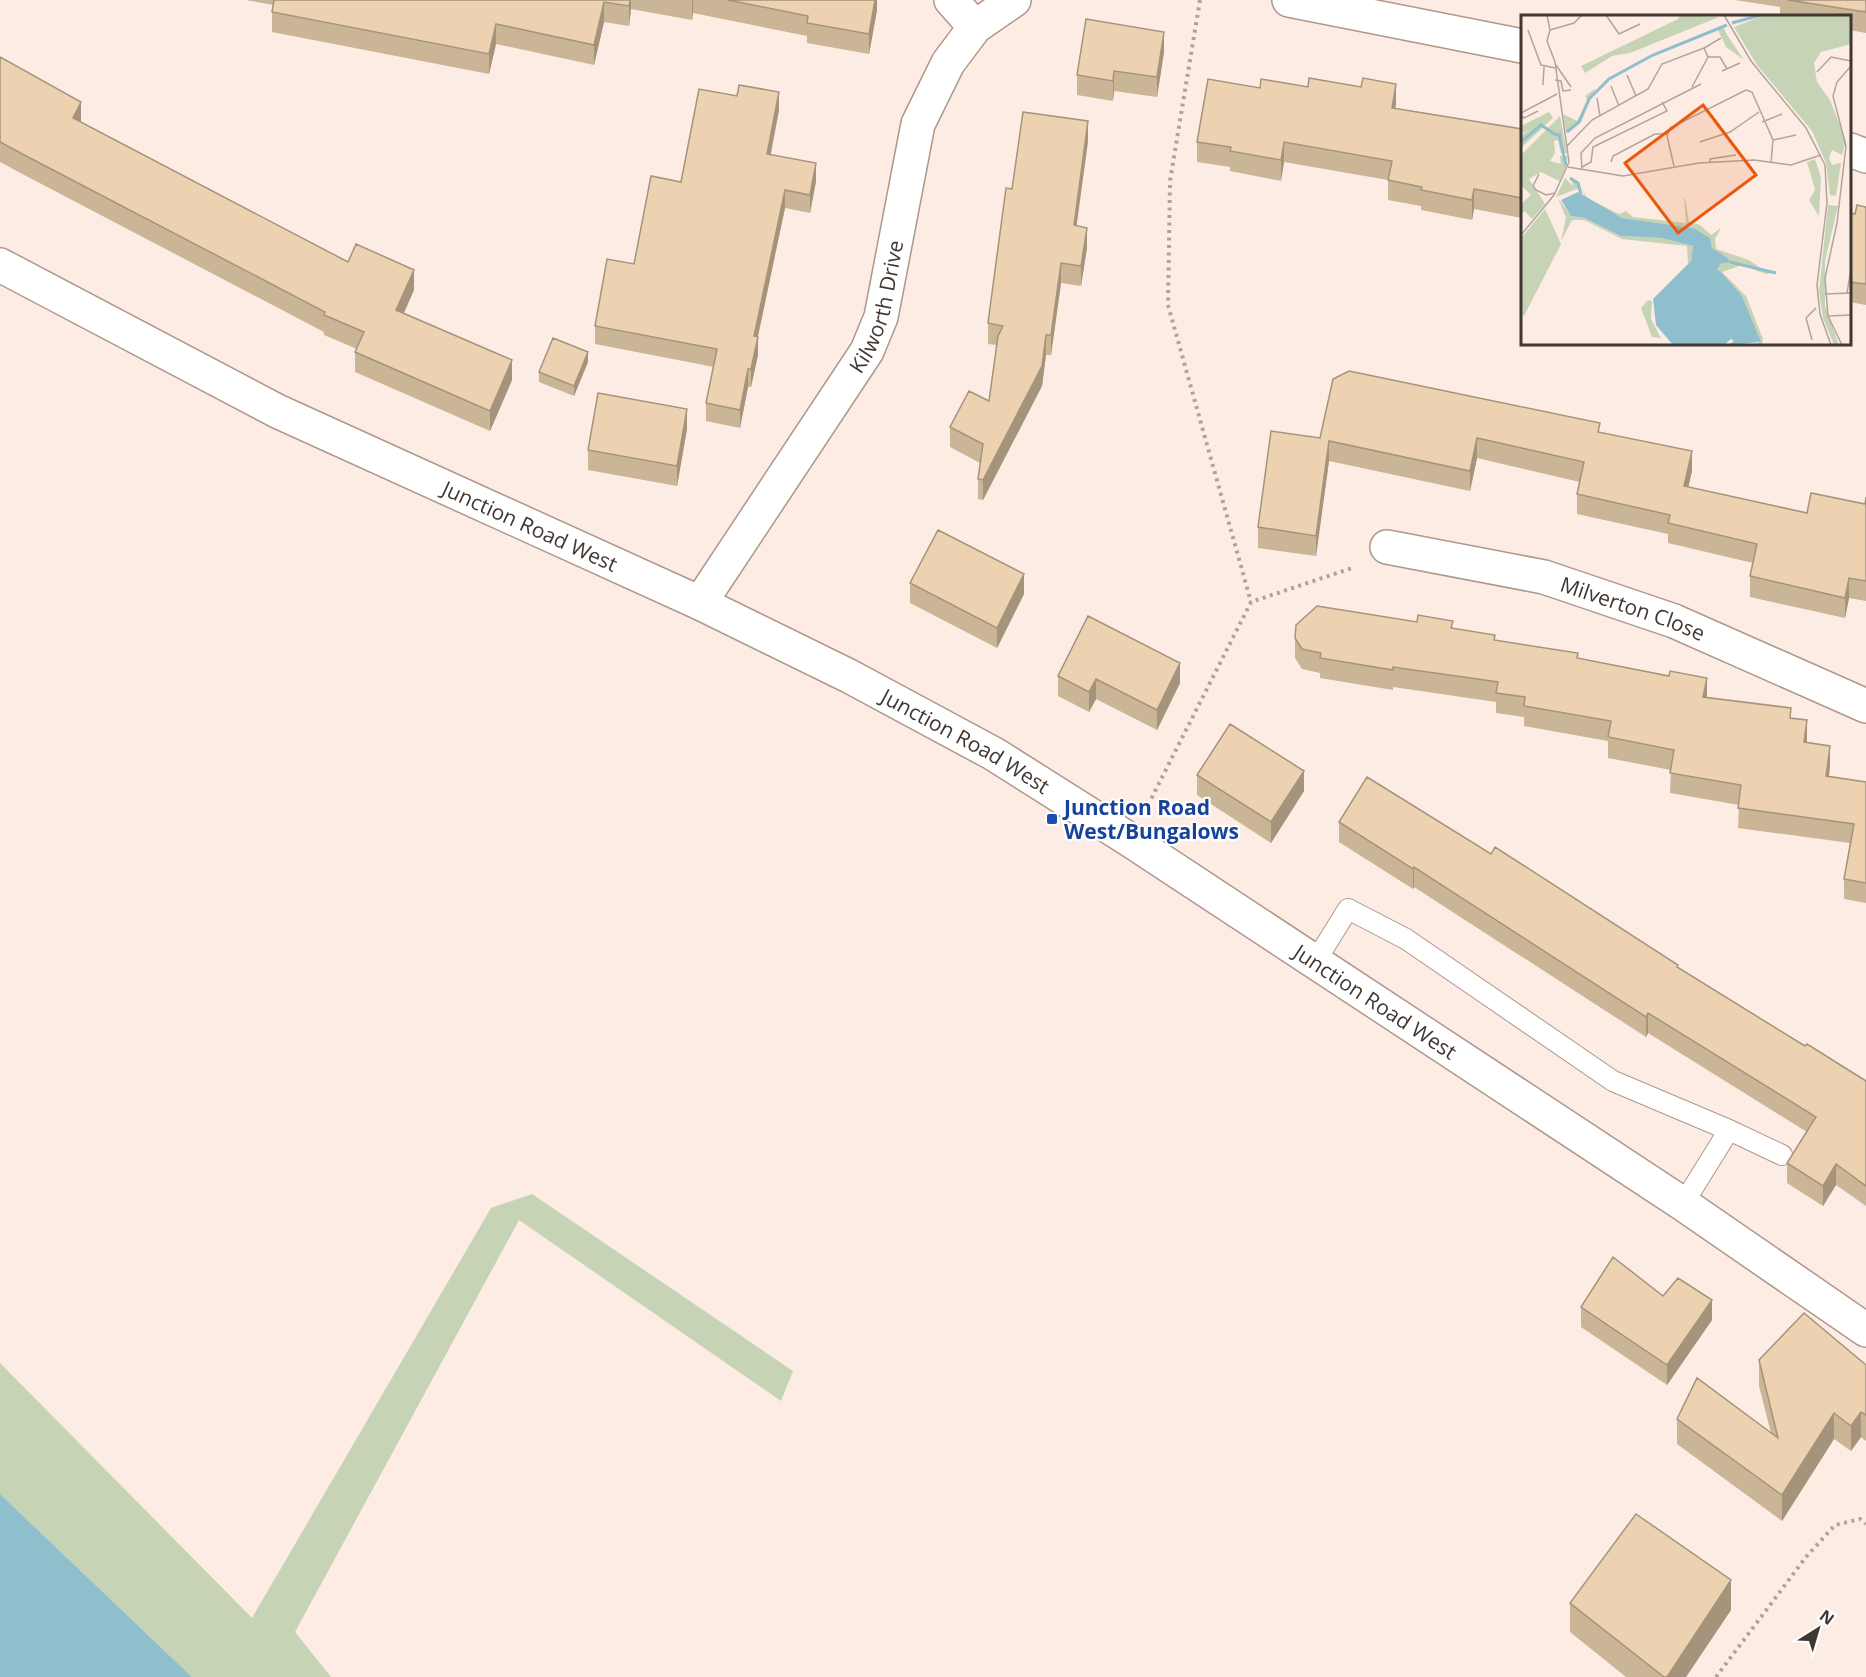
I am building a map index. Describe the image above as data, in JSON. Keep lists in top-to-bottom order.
{
  "streets": {
    "street": ["Kilworth Drive", "Junction Road West", "Milverton Close"]
  },
  "crossings": [
    ["Kilworth Drive", "Junction Road West"]
  ],
  "places": {
    "transit": ["Junction Road West/Bungalows"]
  },
  "north": "top right"
}
